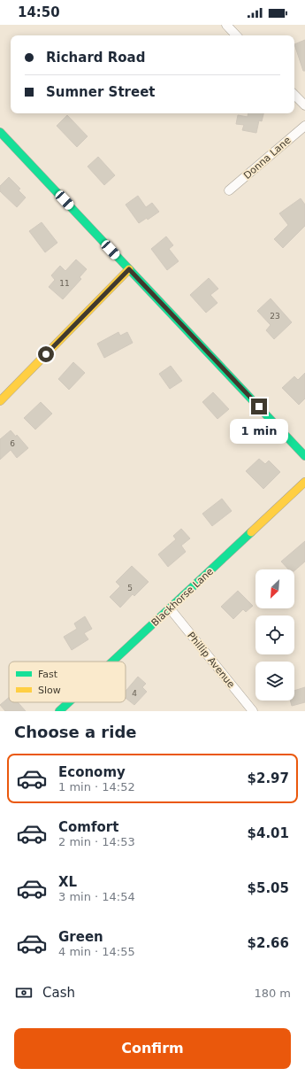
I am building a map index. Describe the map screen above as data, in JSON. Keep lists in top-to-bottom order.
{
  "streets": {
    "street": ["Donna Lane", "Blackhorse Lane", "Phillip Avenue"]
  },
  "crossings": [
    ["Blackhorse Lane", "Phillip Avenue"]
  ],
  "house_numbers": [
    "11",
    "23",
    "6",
    "5",
    "4"
  ],
  "legend": ["Fast", "Slow"],
  "north": "bottom left",
  "page": {
    "status": "14:50",
    "banner": ["Richard Road", "Sumner Street"],
    "bubble": "1 min",
    "heading": "Choose a ride",
    "list": [
      {
        "name": "Economy",
        "note": "1 min · 14:52",
        "value": "$2.97"
      },
      {
        "name": "Comfort",
        "note": "2 min · 14:53",
        "value": "$4.01"
      },
      {
        "name": "XL",
        "note": "3 min · 14:54",
        "value": "$5.05"
      },
      {
        "name": "Green",
        "note": "4 min · 14:55",
        "value": "$2.66"
      }
    ],
    "pay": ["Cash", "180 m"],
    "buttons": "Confirm"
  }
}
